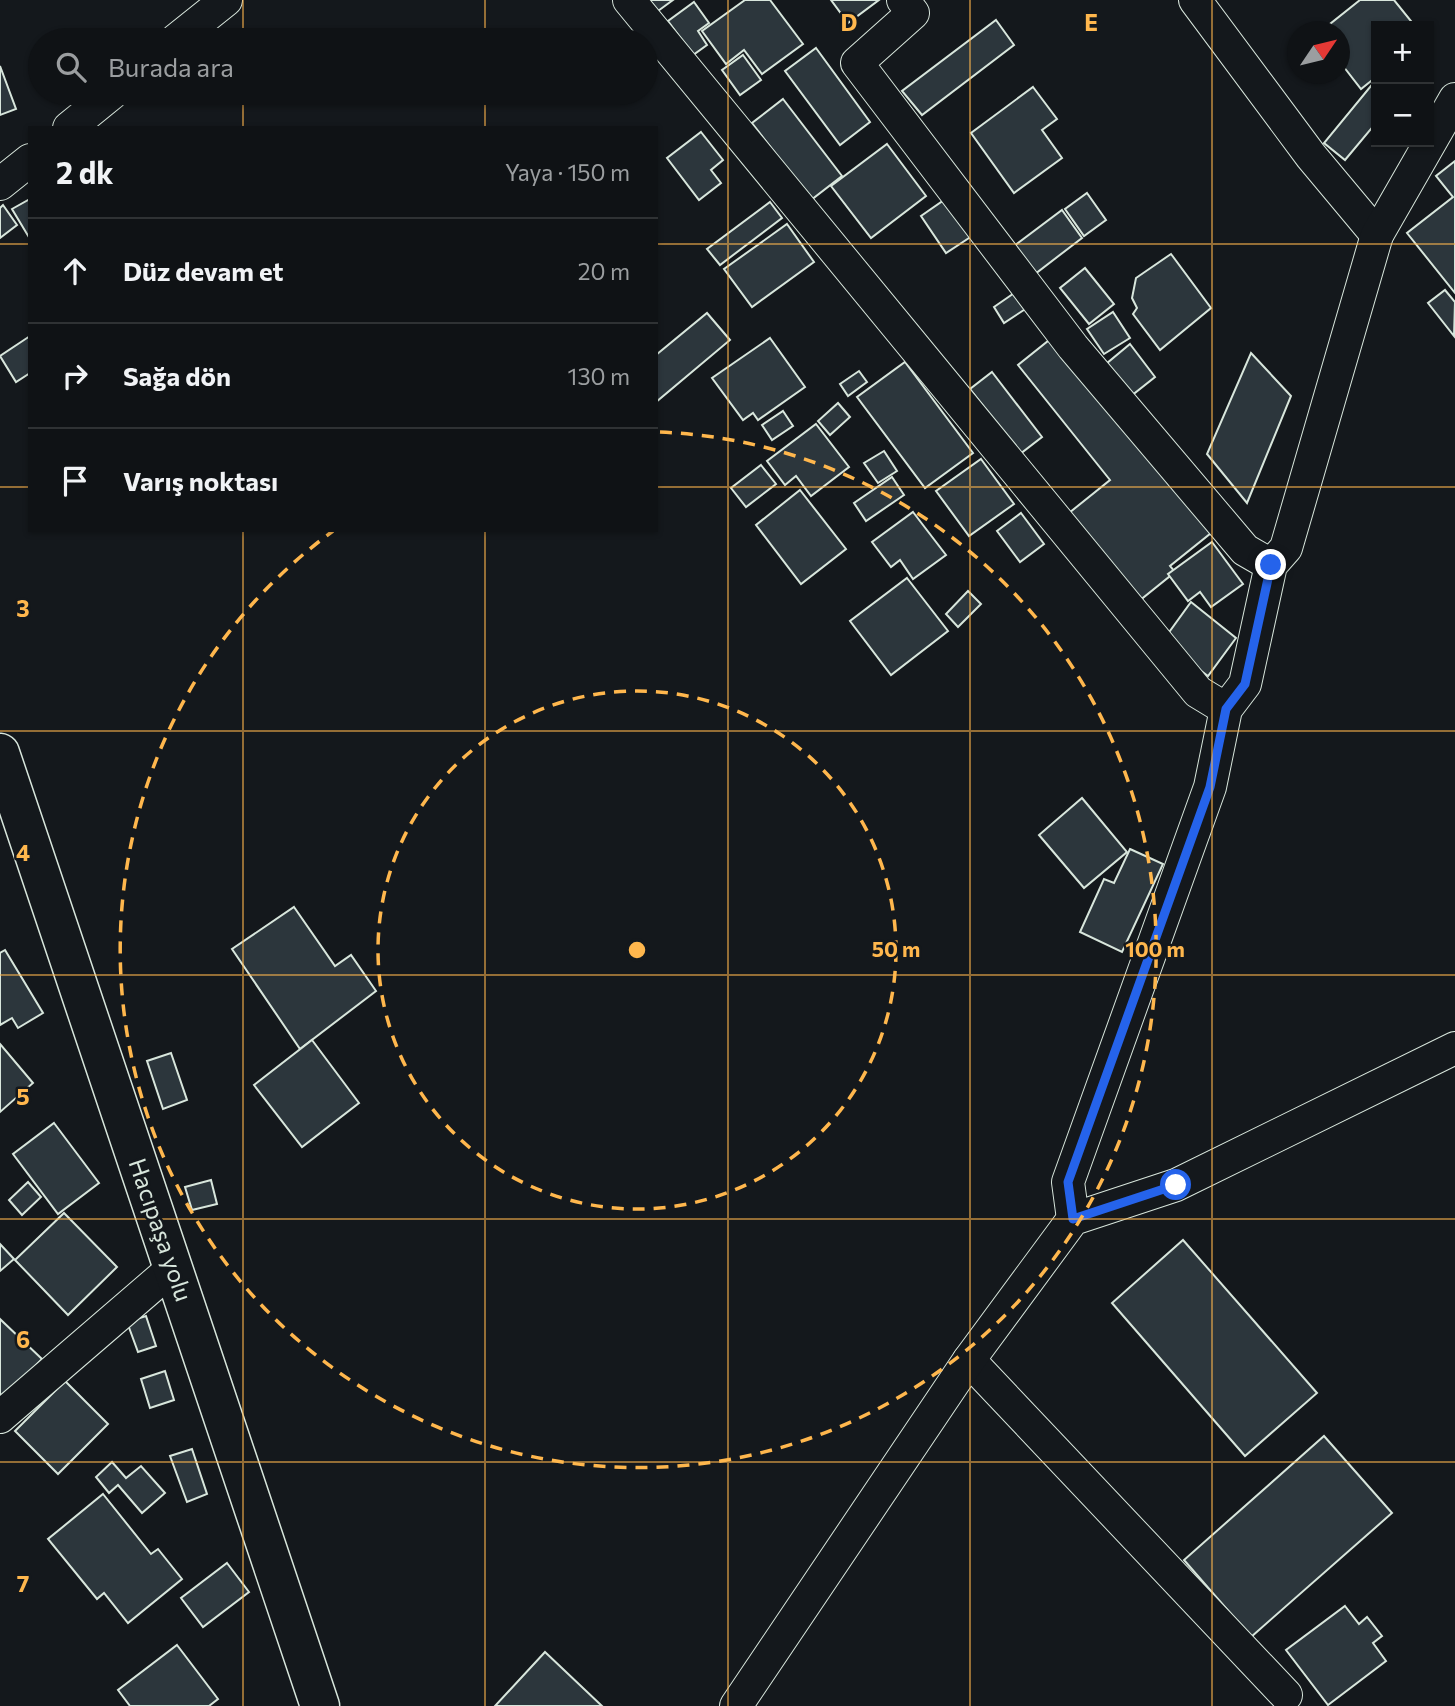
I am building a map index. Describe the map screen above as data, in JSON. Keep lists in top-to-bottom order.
{
  "streets": {
    "main road": ["Hacıpaşa yolu"]
  },
  "north": "top right",
  "page": {
    "map_buttons": ["+", "−"],
    "search": "Burada ara",
    "heading": ["2 dk", "Yaya · 150 m"],
    "list": [
      ["Düz devam et", "20 m"],
      ["Sağa dön", "130 m"],
      "Varış noktası"
    ]
  },
  "grid": {
    "columns": ["D", "E"],
    "rows": [
      "3",
      "4",
      "5",
      "6",
      "7"
    ]
  },
  "rings": ["50 m", "100 m"]
}
